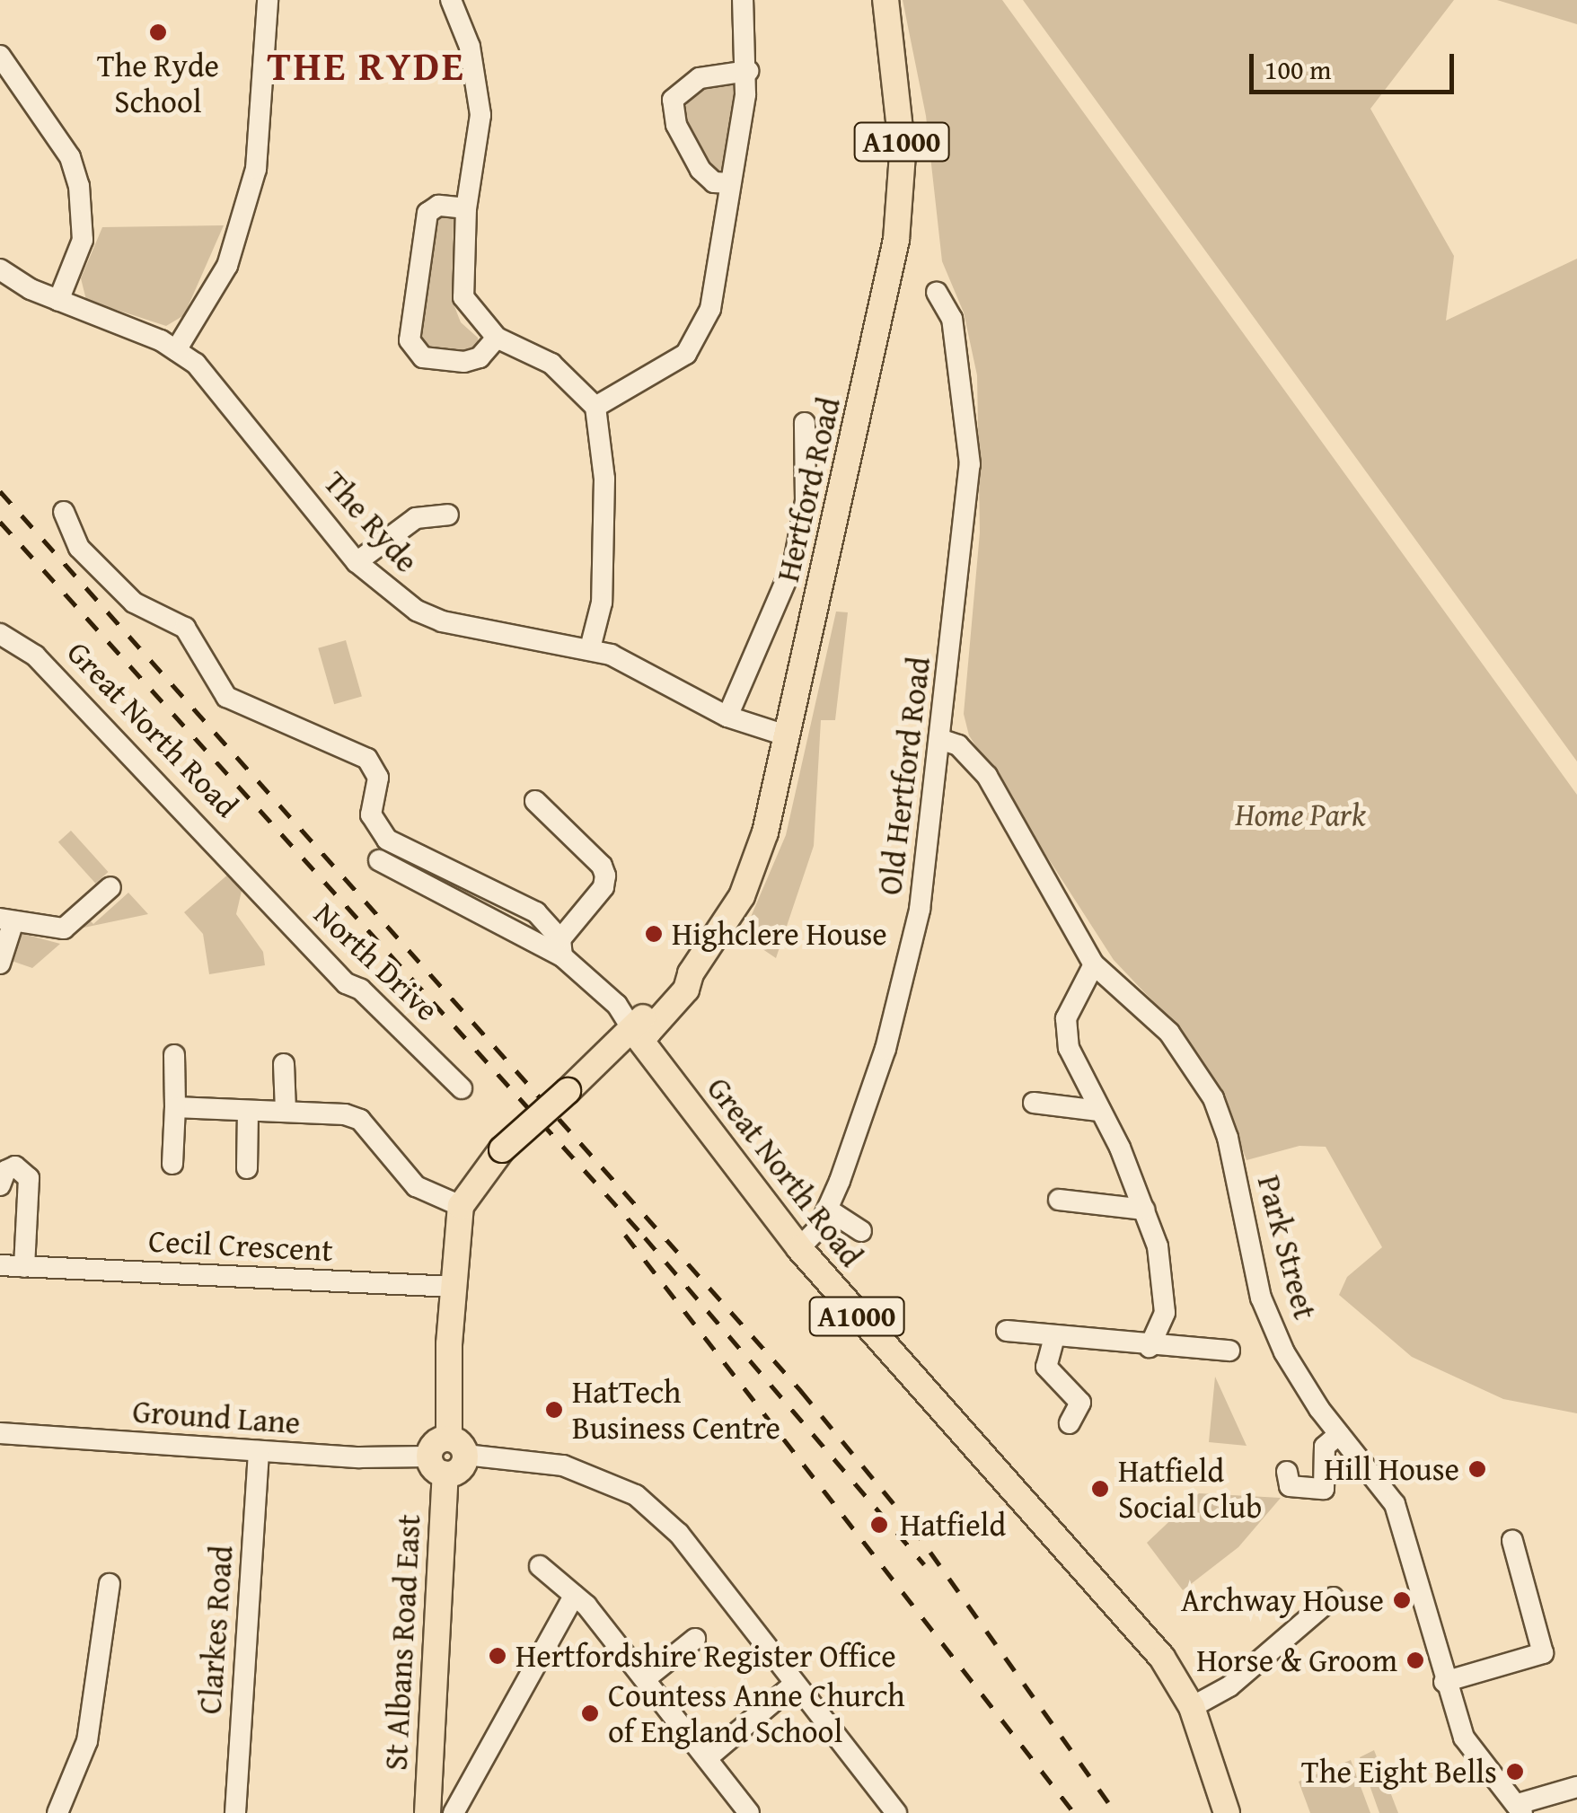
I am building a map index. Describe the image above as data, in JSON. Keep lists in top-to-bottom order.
{
  "streets": {
    "main road": [
      "A1000",
      "Hertford Road",
      "Great North Road",
      "St Albans Road East"
    ],
    "street": [
      "The Ryde",
      "Old Hertford Road",
      "North Drive",
      "Cecil Crescent",
      "Park Street",
      "Ground Lane",
      "Clarkes Road"
    ]
  },
  "crossings": [
    ["Hertford Road", "The Ryde"],
    ["Hertford Road", "Great North Road"],
    ["Great North Road", "Old Hertford Road"],
    ["Great North Road", "North Drive"],
    ["Old Hertford Road", "Park Street"],
    ["Ground Lane", "Clarkes Road"],
    ["Ground Lane", "St Albans Road East"]
  ],
  "districts": ["THE RYDE"],
  "parks": ["Home Park"],
  "places": [
    "The Ryde School",
    "Highclere House",
    "HatTech Business Centre",
    "Hill House",
    "Hatfield Social Club",
    "Hatfield",
    "Archway House",
    "Hertfordshire Register Office",
    "Horse & Groom",
    "Countess Anne Church of England School",
    "The Eight Bells"
  ],
  "scale_bar": "100 m"
}
